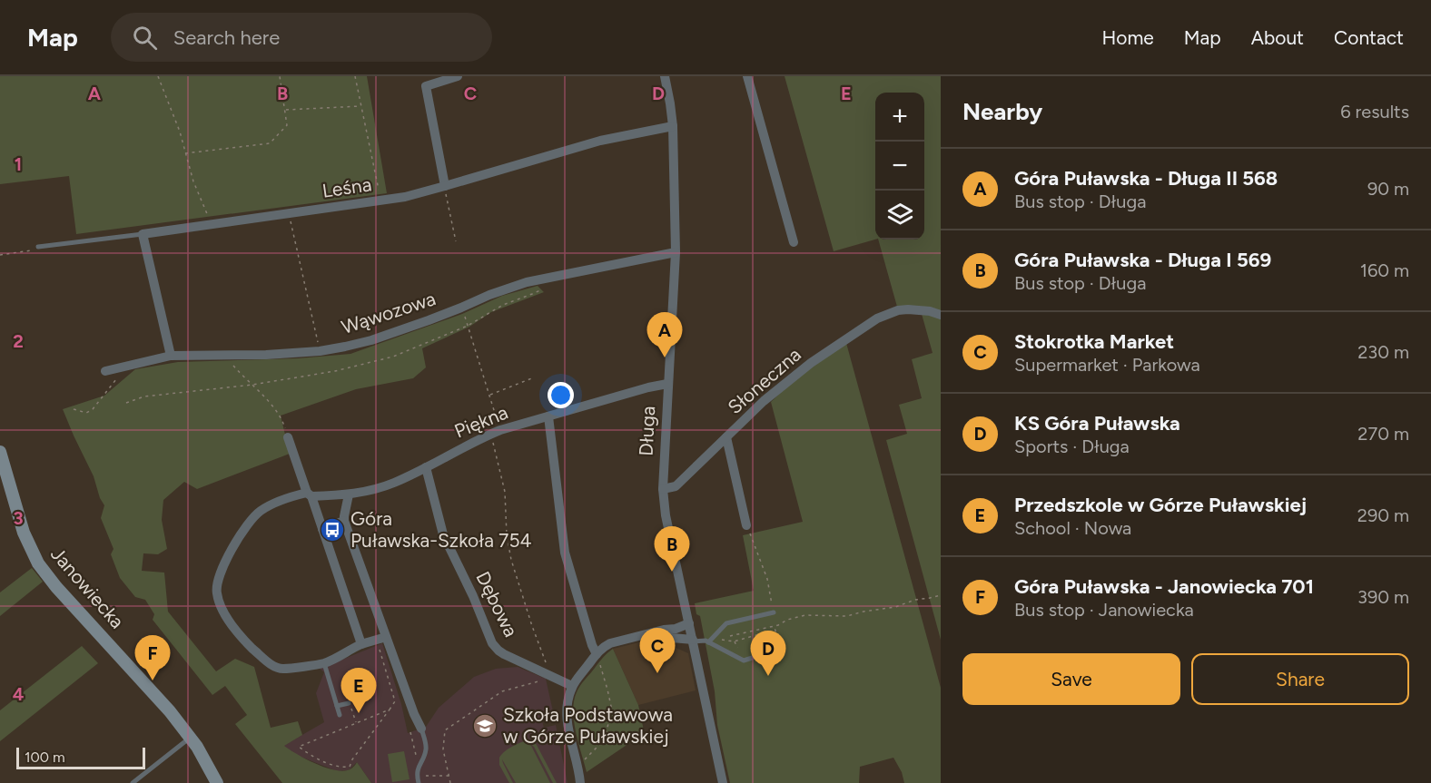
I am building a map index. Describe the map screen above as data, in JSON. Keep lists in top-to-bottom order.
{
  "streets": {
    "street": [
      "Leśna",
      "Wąwozowa",
      "Słoneczna",
      "Piękna",
      "Długa",
      "Janowiecka",
      "Dębowa"
    ]
  },
  "crossings": [
    ["Leśna", "Długa"],
    ["Wąwozowa", "Długa"],
    ["Słoneczna", "Długa"],
    ["Piękna", "Długa"],
    ["Piękna", "Dębowa"]
  ],
  "places": {
    "bus stop": ["Góra Puławska-Szkoła 754"],
    "school or university": ["Szkoła Podstawowa w Górze Puławskiej"]
  },
  "scale_bar": "100 m",
  "page": {
    "header": "Map",
    "search": "Search here",
    "nav": [
      "Home",
      "Map",
      "About",
      "Contact"
    ],
    "heading": ["Nearby", "6 results"],
    "map_buttons": ["+", "−"],
    "list": [
      {
        "mark": "A",
        "name": "Góra Puławska - Długa II 568",
        "note": "Bus stop · Długa",
        "value": "90 m"
      },
      {
        "mark": "B",
        "name": "Góra Puławska - Długa I 569",
        "note": "Bus stop · Długa",
        "value": "160 m"
      },
      {
        "mark": "C",
        "name": "Stokrotka Market",
        "note": "Supermarket · Parkowa",
        "value": "230 m"
      },
      {
        "mark": "D",
        "name": "KS Góra Puławska",
        "note": "Sports · Długa",
        "value": "270 m"
      },
      {
        "mark": "E",
        "name": "Przedszkole w Górze Puławskiej",
        "note": "School · Nowa",
        "value": "290 m"
      },
      {
        "mark": "F",
        "name": "Góra Puławska - Janowiecka 701",
        "note": "Bus stop · Janowiecka",
        "value": "390 m"
      }
    ],
    "pins": [
      "A",
      "B",
      "C",
      "D",
      "F",
      "E"
    ],
    "buttons": ["Save", "Share"],
    "scale": "100 m"
  },
  "grid": {
    "columns": [
      "A",
      "B",
      "C",
      "D",
      "E"
    ],
    "rows": [
      "1",
      "2",
      "3",
      "4"
    ]
  }
}
